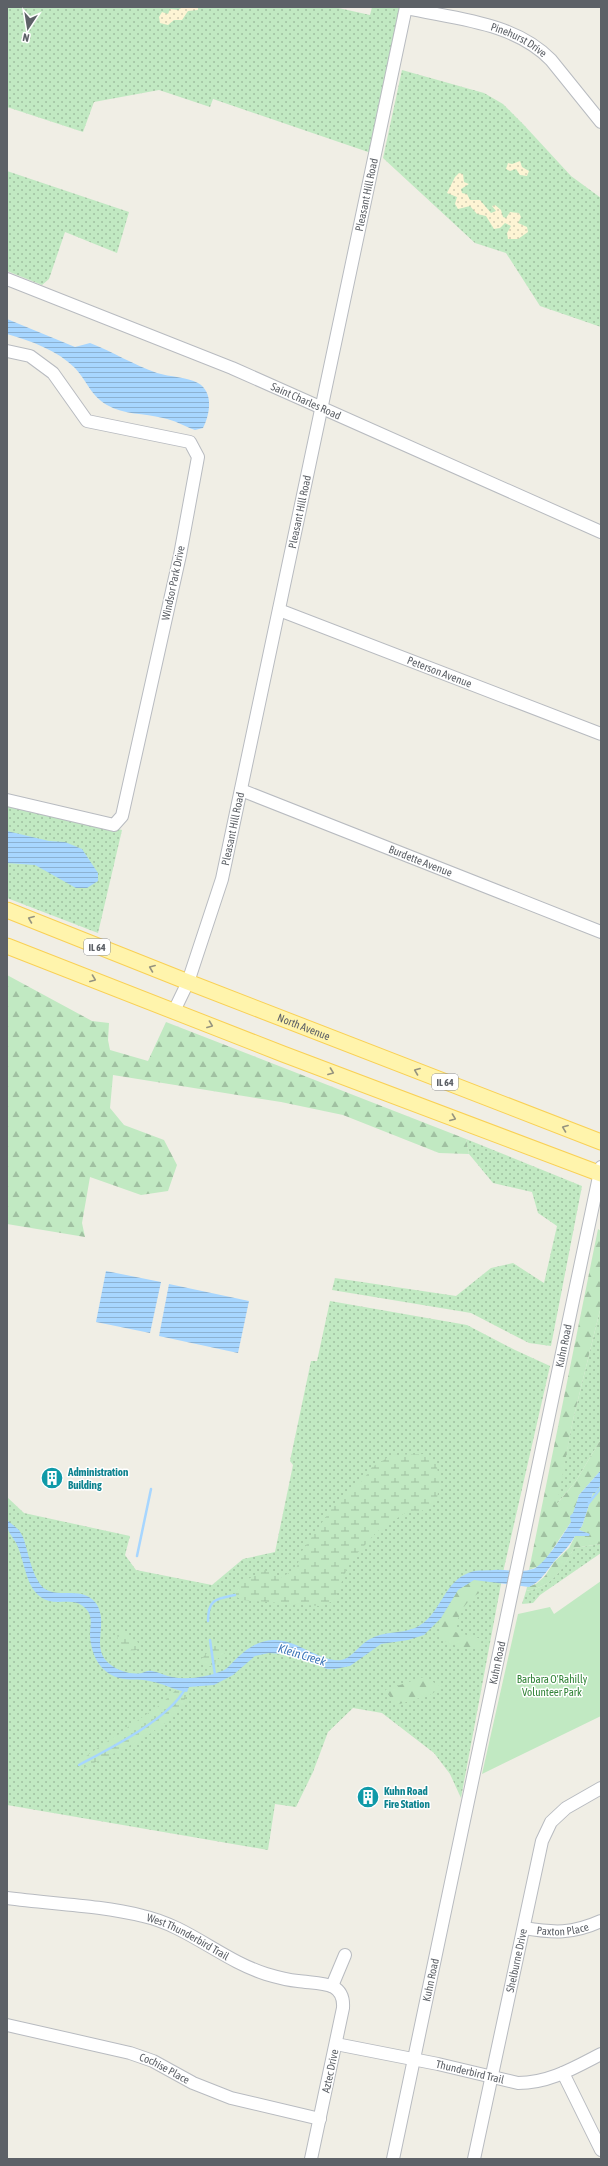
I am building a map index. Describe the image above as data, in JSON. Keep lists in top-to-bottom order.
{
  "streets": {
    "main road": ["IL 64", "North Avenue"],
    "street": [
      "Pinehurst Drive",
      "Pleasant Hill Road",
      "Saint Charles Road",
      "Windsor Park Drive",
      "Peterson Avenue",
      "Burdette Avenue",
      "Kuhn Road",
      "Paxton Place",
      "West Thunderbird Trail",
      "Shelburne Drive",
      "Cochise Place",
      "Aztec Drive",
      "Thunderbird Trail"
    ]
  },
  "crossings": [
    ["Pinehurst Drive", "Pleasant Hill Road"],
    ["Pleasant Hill Road", "Saint Charles Road"],
    ["Pleasant Hill Road", "Peterson Avenue"],
    ["Pleasant Hill Road", "Burdette Avenue"],
    ["Pleasant Hill Road", "North Avenue"],
    ["Kuhn Road", "Thunderbird Trail"],
    ["Paxton Place", "Shelburne Drive"],
    ["West Thunderbird Trail", "Aztec Drive"],
    ["Shelburne Drive", "Thunderbird Trail"],
    ["Cochise Place", "Aztec Drive"],
    ["Aztec Drive", "Thunderbird Trail"]
  ],
  "water": ["Klein Creek"],
  "parks": ["Barbara O'Rahilly Volunteer Park"],
  "places": {
    "building": ["Administration Building", "Kuhn Road Fire Station"]
  },
  "north": "bottom"
}
